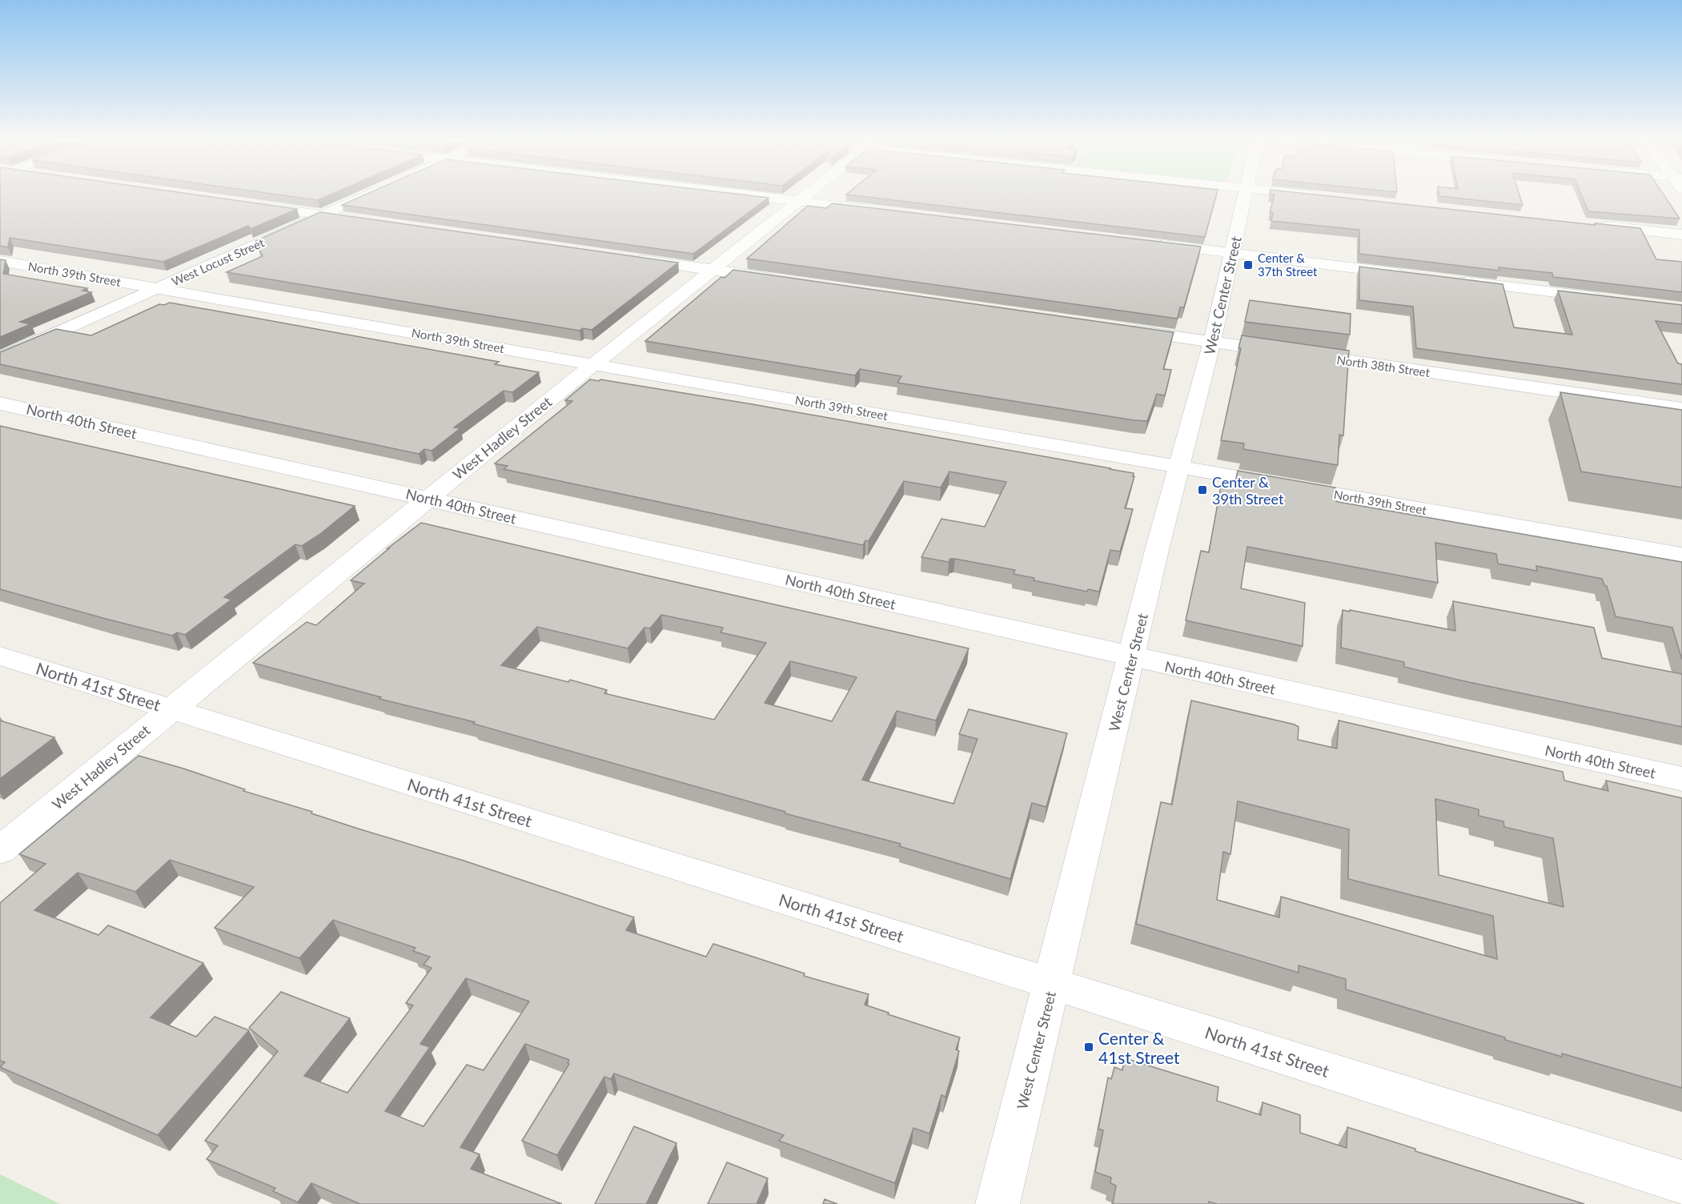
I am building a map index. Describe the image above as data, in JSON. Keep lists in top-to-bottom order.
{
  "streets": {
    "street": [
      "West Locust Street",
      "North 39th Street",
      "West Center Street",
      "North 38th Street",
      "North 40th Street",
      "West Hadley Street",
      "North 41st Street"
    ]
  },
  "crossings": [
    ["West Locust Street", "North 39th Street"],
    ["North 39th Street", "West Center Street"],
    ["North 39th Street", "West Hadley Street"],
    ["West Center Street", "North 38th Street"],
    ["West Center Street", "North 40th Street"],
    ["West Center Street", "North 41st Street"],
    ["North 40th Street", "West Hadley Street"],
    ["West Hadley Street", "North 41st Street"]
  ],
  "places": {
    "transit": ["Center & 37th Street", "Center & 39th Street", "Center & 41st Street"]
  }
}
